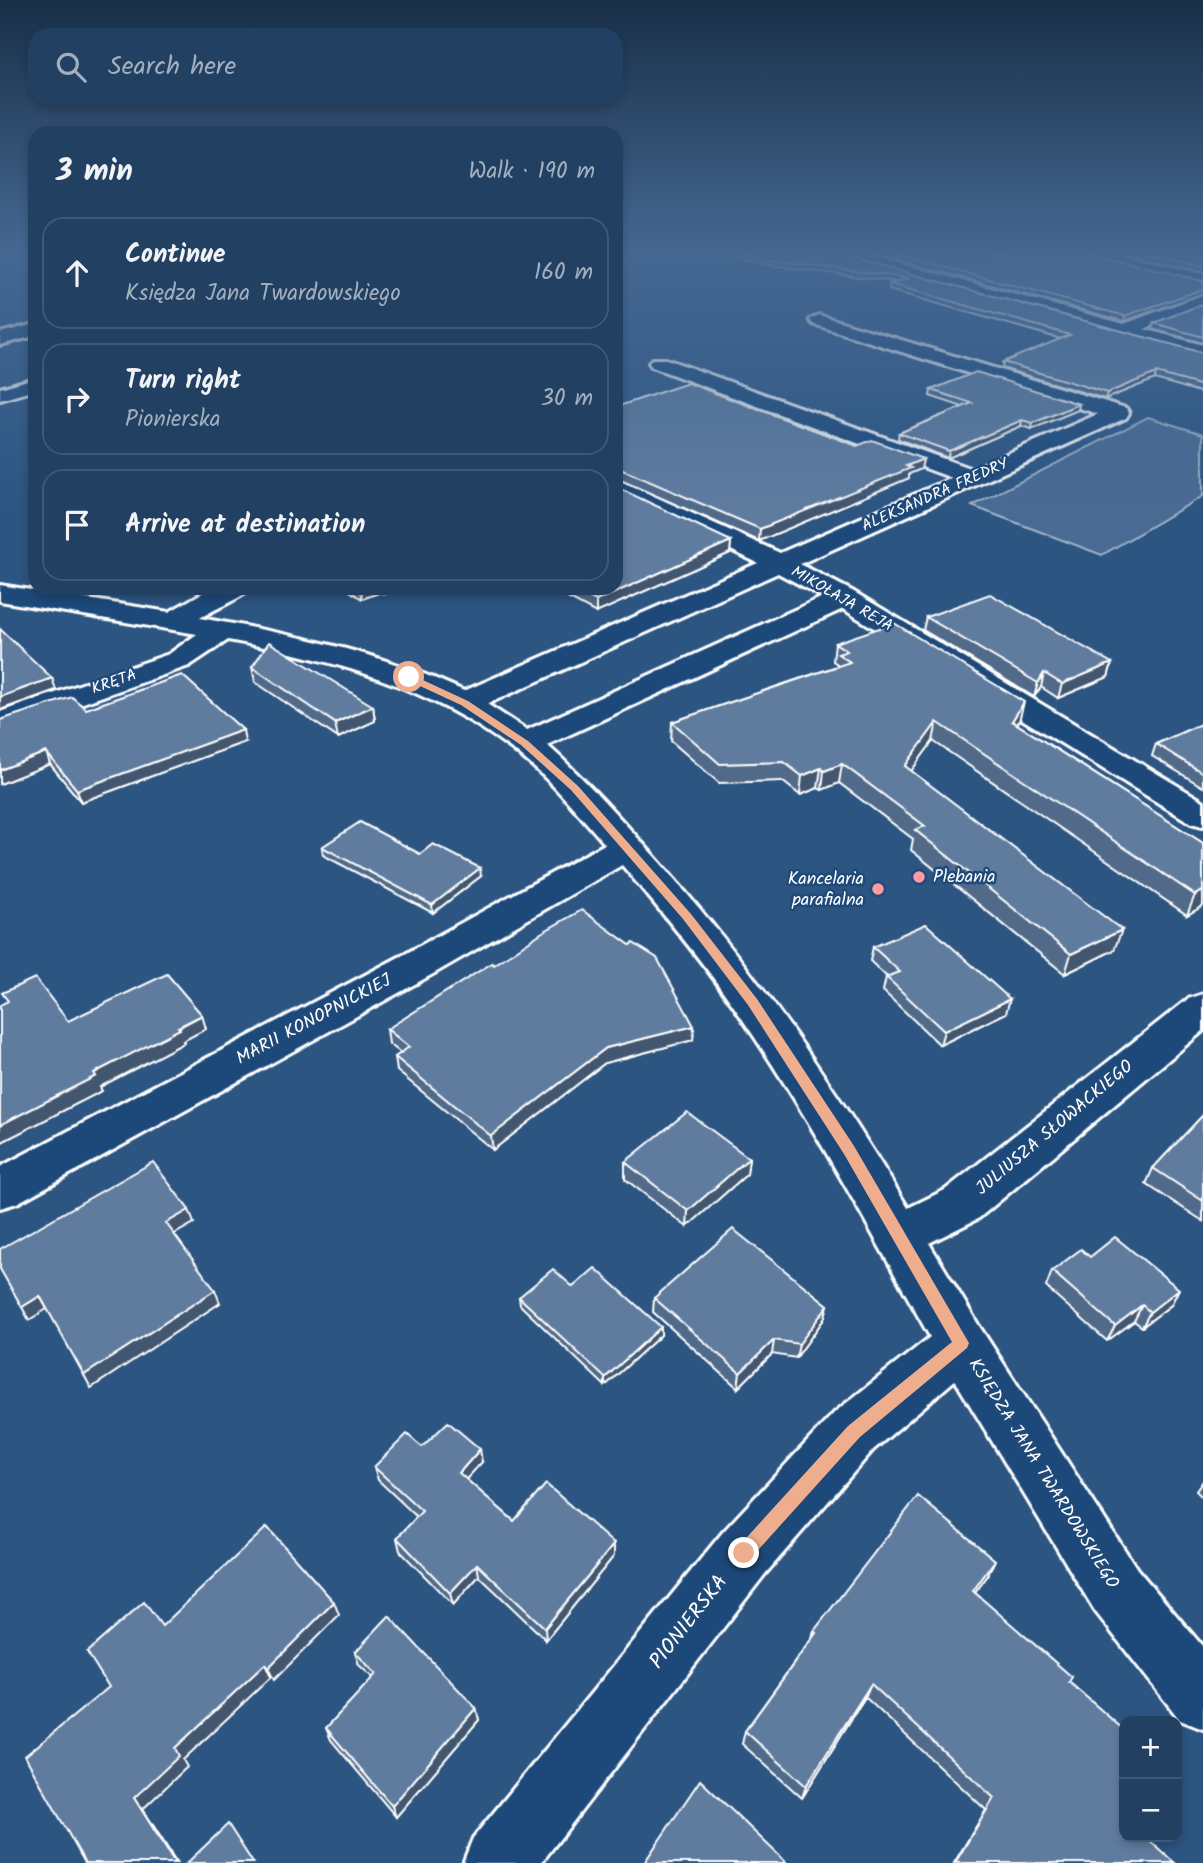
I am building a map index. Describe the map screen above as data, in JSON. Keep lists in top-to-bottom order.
{
  "streets": {
    "street": [
      "ALEKSANDRA FREDRY",
      "MIKOŁAJA REJA",
      "KRĘTA",
      "MARII KONOPNICKIEJ",
      "JULIUSZA SŁOWACKIEGO",
      "KSIĘDZA JANA TWARDOWSKIEGO",
      "PIONIERSKA"
    ]
  },
  "crossings": [
    ["ALEKSANDRA FREDRY", "MIKOŁAJA REJA"],
    ["ALEKSANDRA FREDRY", "KSIĘDZA JANA TWARDOWSKIEGO"],
    ["KRĘTA", "KSIĘDZA JANA TWARDOWSKIEGO"],
    ["MARII KONOPNICKIEJ", "KSIĘDZA JANA TWARDOWSKIEGO"],
    ["JULIUSZA SŁOWACKIEGO", "KSIĘDZA JANA TWARDOWSKIEGO"],
    ["KSIĘDZA JANA TWARDOWSKIEGO", "PIONIERSKA"]
  ],
  "places": ["Plebania", "Kancelaria parafialna"],
  "page": {
    "search": "Search here",
    "heading": ["3 min", "Walk · 190 m"],
    "list": [
      ["Continue", "Księdza Jana Twardowskiego", "160 m"],
      ["Turn right", "Pionierska", "30 m"],
      "Arrive at destination"
    ],
    "map_buttons": ["+", "−"]
  }
}
